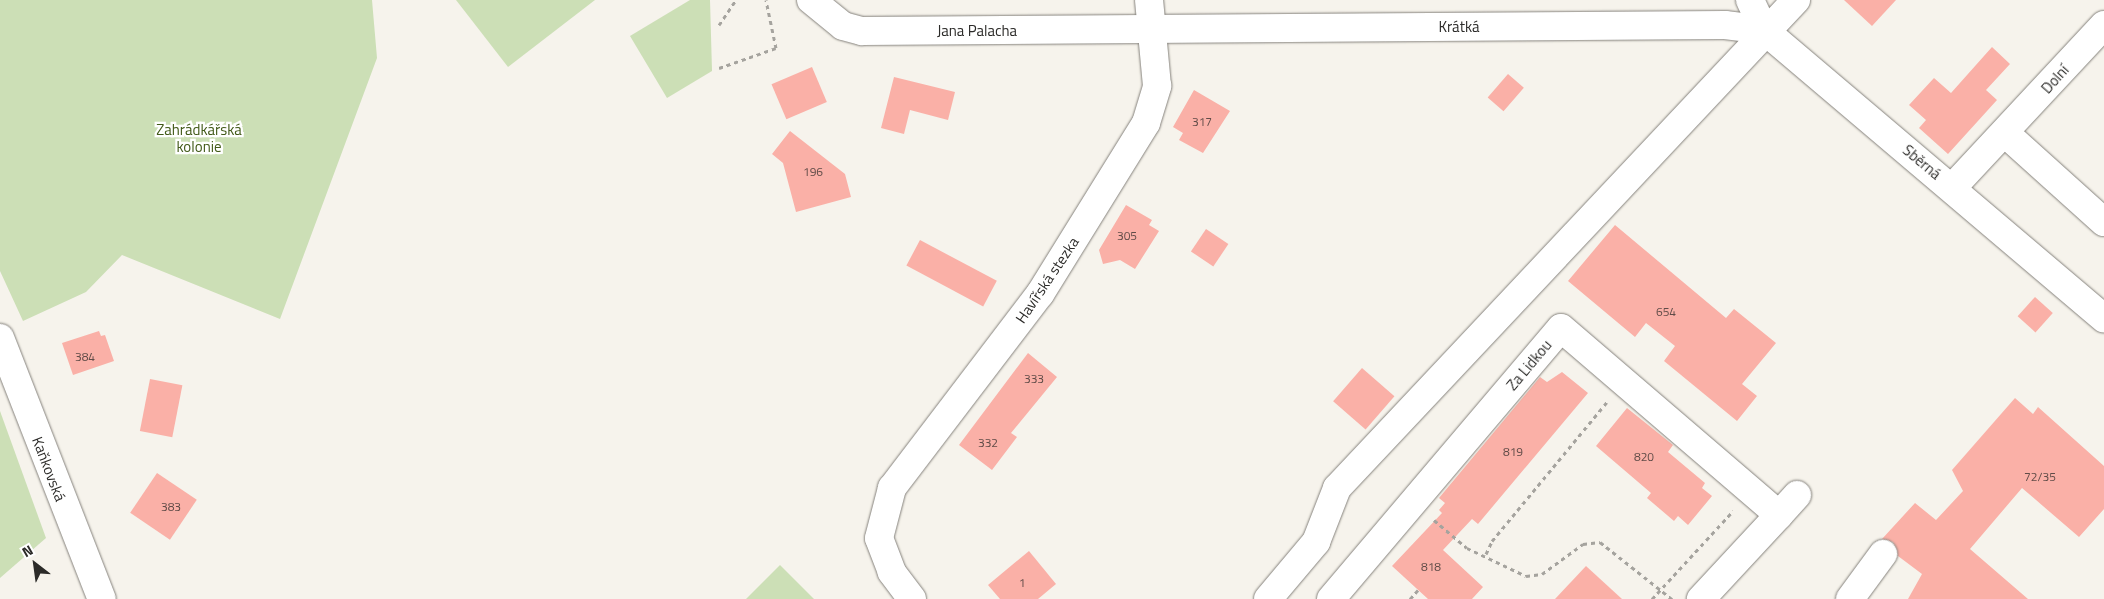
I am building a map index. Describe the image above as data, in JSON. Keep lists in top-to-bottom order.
{
  "streets": {
    "street": [
      "Krátká",
      "Jana Palacha",
      "Dolní",
      "Sběrná",
      "Havířská stezka",
      "Za Lidkou",
      "Kaňkovská"
    ]
  },
  "crossings": [
    ["Krátká", "Jana Palacha"],
    ["Krátká", "Sběrná"],
    ["Krátká", "Havířská stezka"],
    ["Jana Palacha", "Havířská stezka"],
    ["Dolní", "Sběrná"]
  ],
  "parks": ["Zahrádkářská kolonie"],
  "house_numbers": [
    "317",
    "196",
    "305",
    "654",
    "384",
    "333",
    "332",
    "819",
    "820",
    "72/35",
    "383",
    "818",
    "1"
  ],
  "north": "top left"
}
